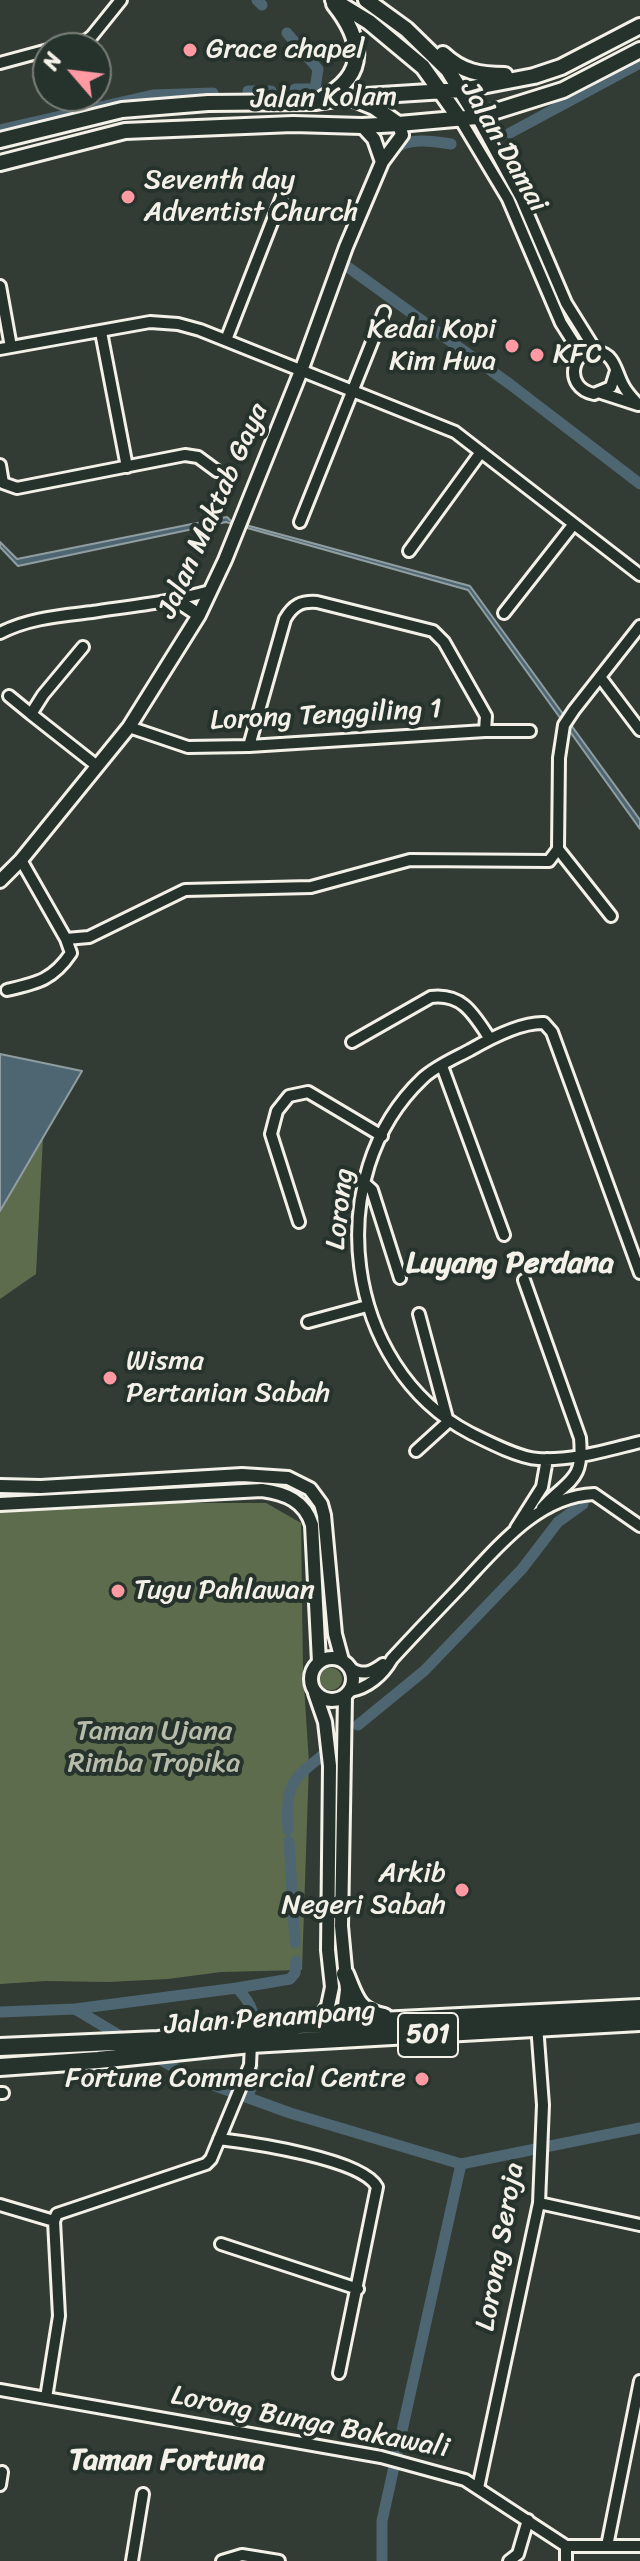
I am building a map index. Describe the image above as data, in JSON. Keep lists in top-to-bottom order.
{
  "streets": {
    "main road": [
      "Jalan Kolam",
      "Jalan Damai",
      "Jalan Penampang",
      "501"
    ],
    "street": [
      "Jalan Maktab Gaya",
      "Lorong Tenggiling 1",
      "Lorong",
      "Lorong Seroja",
      "Lorong Bunga Bakawali"
    ]
  },
  "crossings": [
    ["Jalan Kolam", "Jalan Damai"],
    ["Jalan Kolam", "Jalan Maktab Gaya"],
    ["Jalan Maktab Gaya", "Lorong Tenggiling 1"],
    ["Jalan Penampang", "Lorong Seroja"],
    ["Lorong Seroja", "Lorong Bunga Bakawali"]
  ],
  "districts": ["Luyang Perdana", "Taman Fortuna"],
  "parks": ["Taman Ujana Rimba Tropika"],
  "places": [
    "Grace chapel",
    "Seventh day Adventist Church",
    "Kedai Kopi Kim Hwa",
    "KFC",
    "Wisma Pertanian Sabah",
    "Tugu Pahlawan",
    "Arkib Negeri Sabah",
    "Fortune Commercial Centre"
  ],
  "north": "top left"
}
